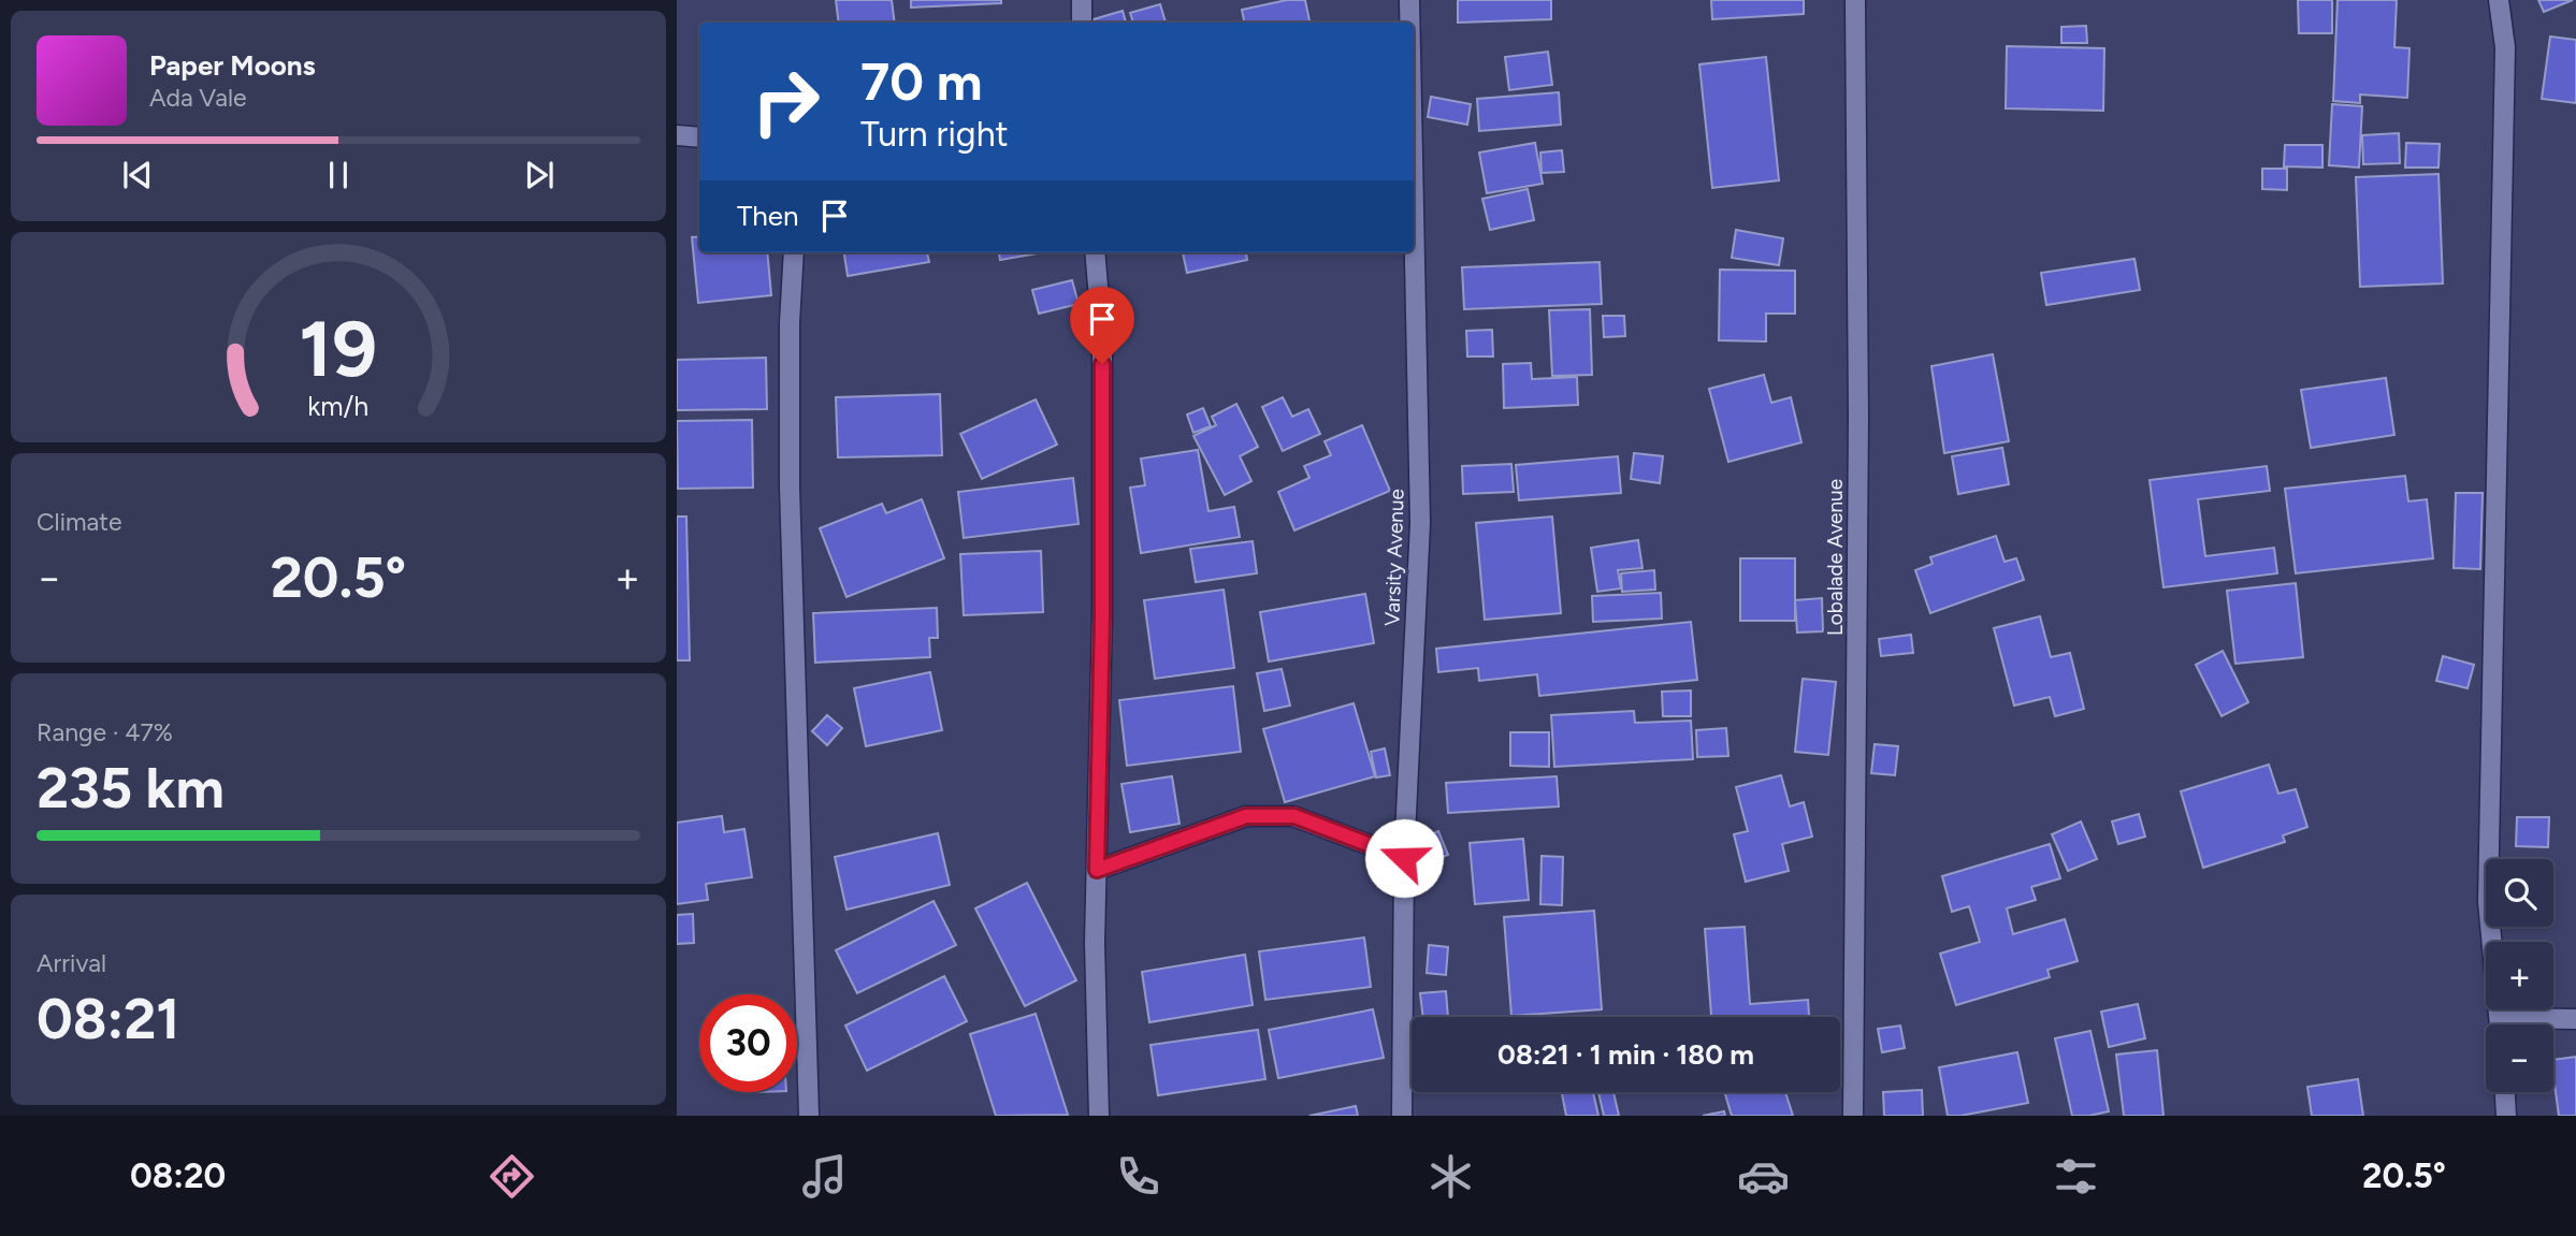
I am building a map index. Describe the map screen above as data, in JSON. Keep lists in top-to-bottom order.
{
  "streets": {
    "street": ["Varsity Avenue", "Lobalade Avenue"]
  },
  "page": {
    "turn": ["70 m", "Turn right"],
    "song": ["Paper Moons", "Ada Vale"],
    "then": "Then",
    "tile": [
      "Climate",
      ["Range · 47%", "235 km"],
      ["Arrival", "08:21"]
    ],
    "heat": ["−", "20.5°", "+"],
    "map_buttons": ["+", "−"],
    "limit": "30",
    "trip": "08:21 · 1 min · 180 m",
    "tabs": ["08:20", "20.5°"],
    "gauge": ["19", "km/h"]
  }
}
